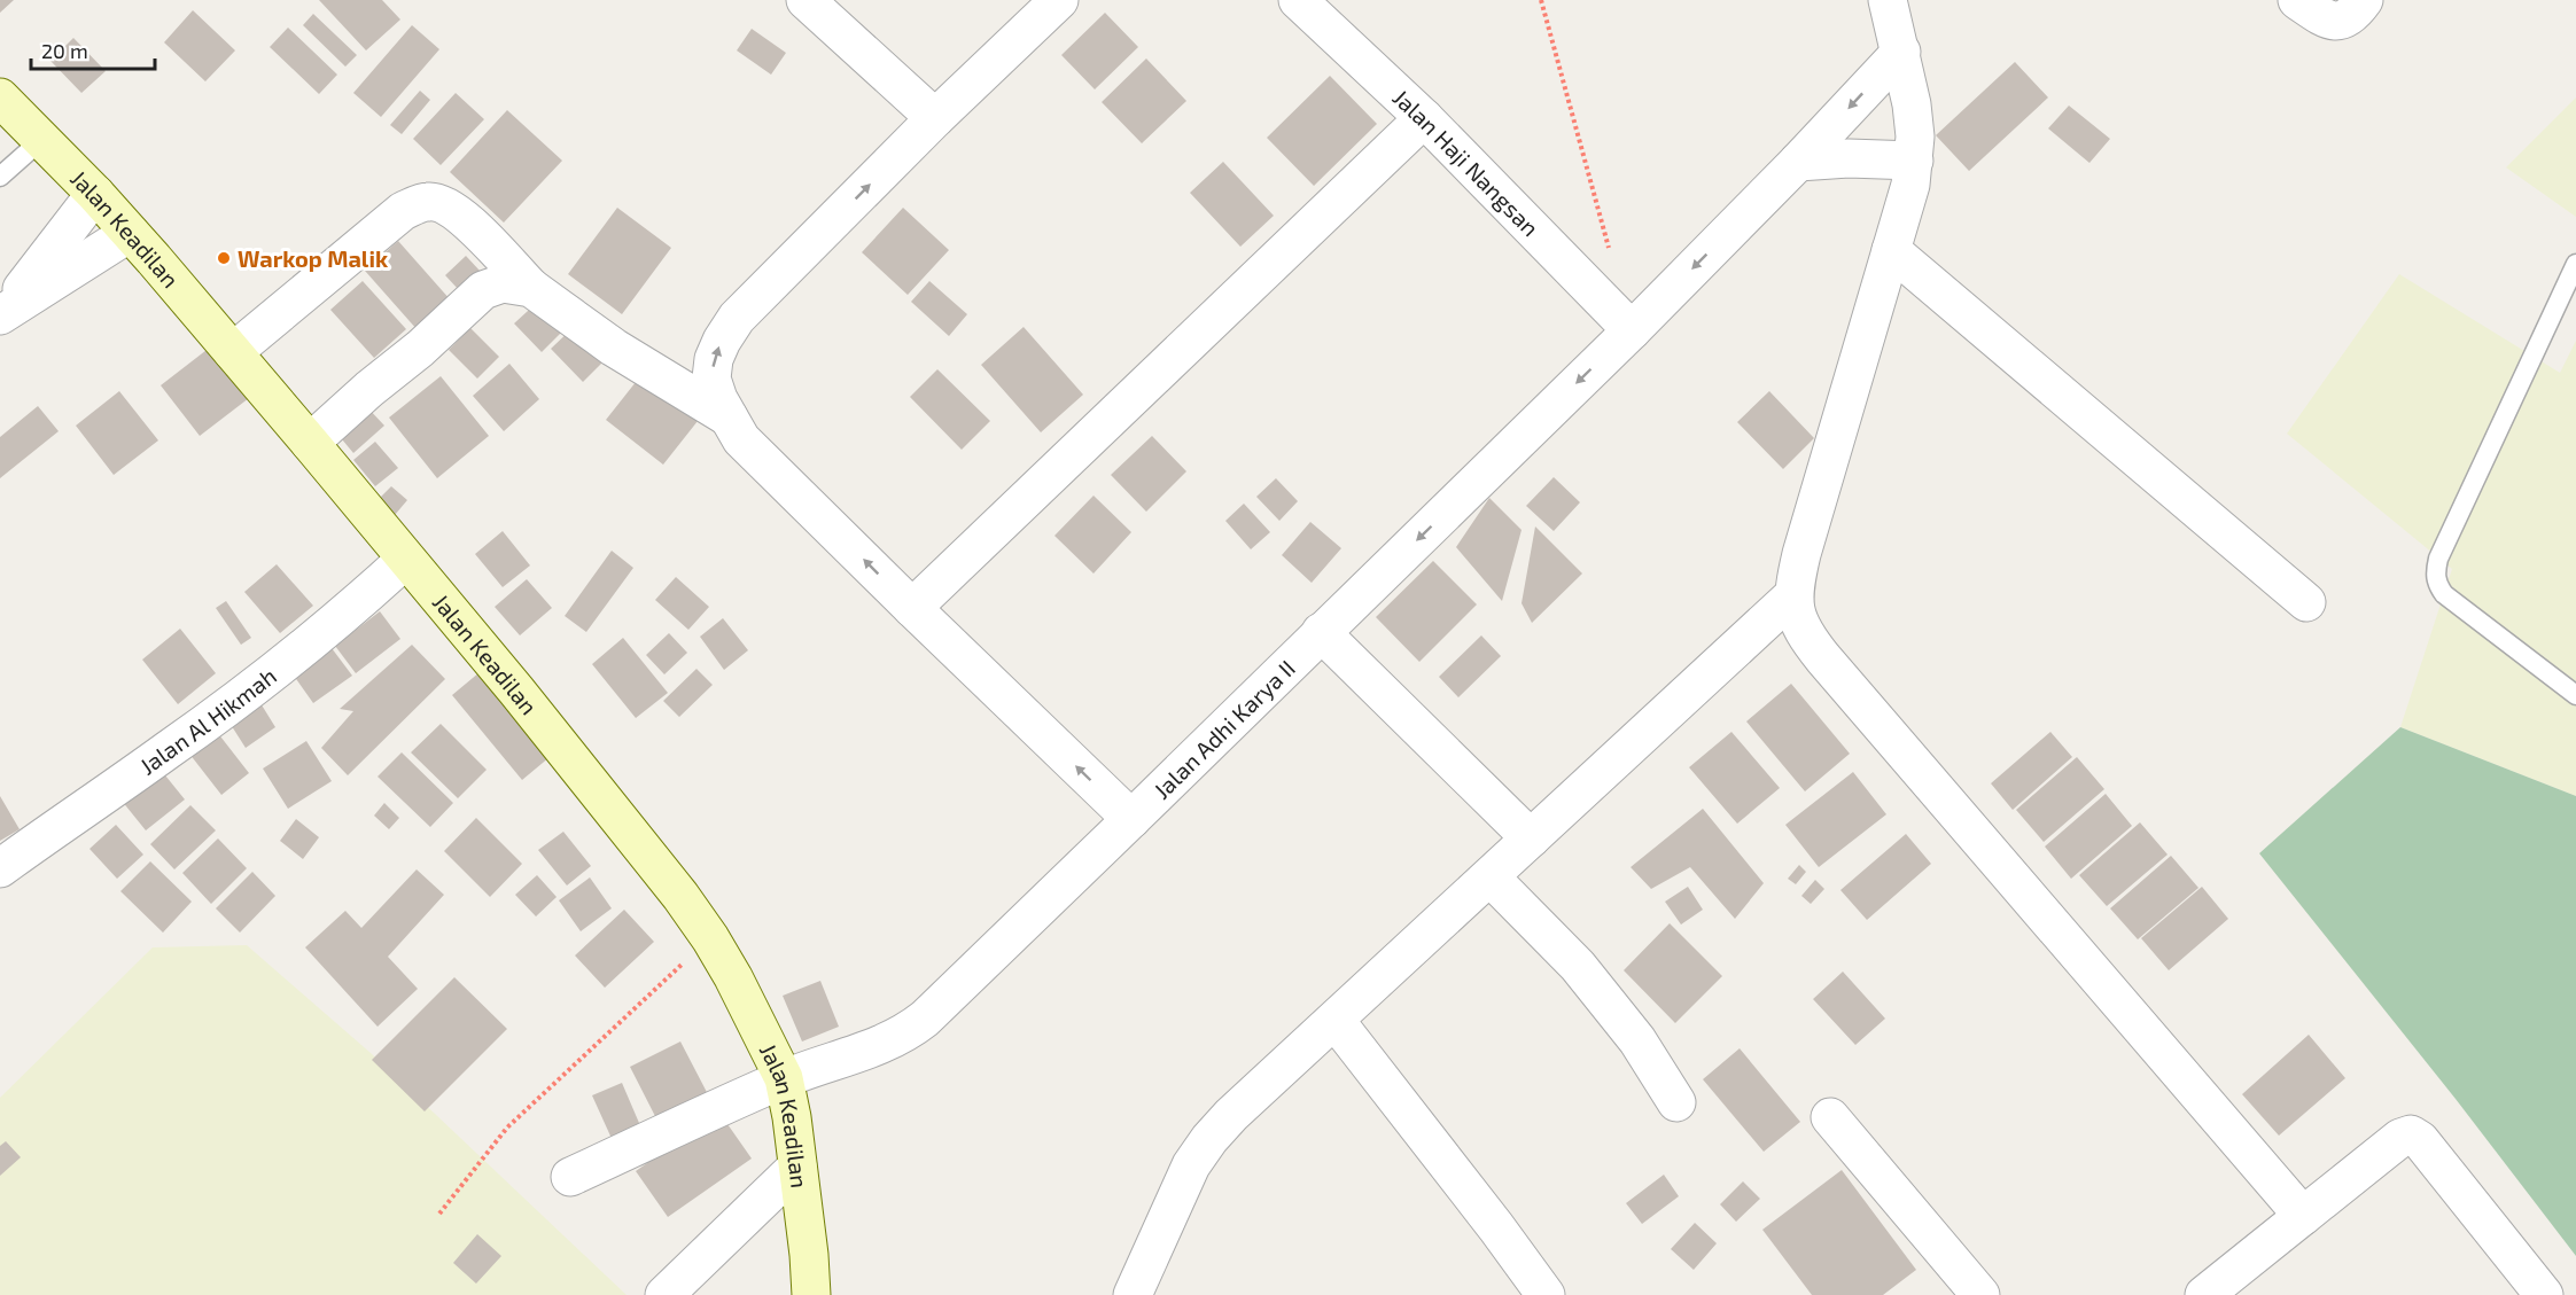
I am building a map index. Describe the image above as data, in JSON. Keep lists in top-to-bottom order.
{
  "streets": {
    "main road": ["Jalan Keadilan"],
    "street": ["Jalan Haji Nangsan", "Jalan Al Hikmah", "Jalan Adhi Karya II"]
  },
  "crossings": [
    ["Jalan Haji Nangsan", "Jalan Adhi Karya II"],
    ["Jalan Keadilan", "Jalan Al Hikmah"],
    ["Jalan Keadilan", "Jalan Adhi Karya II"]
  ],
  "places": ["Warkop Malik"],
  "scale_bar": "20 m"
}
